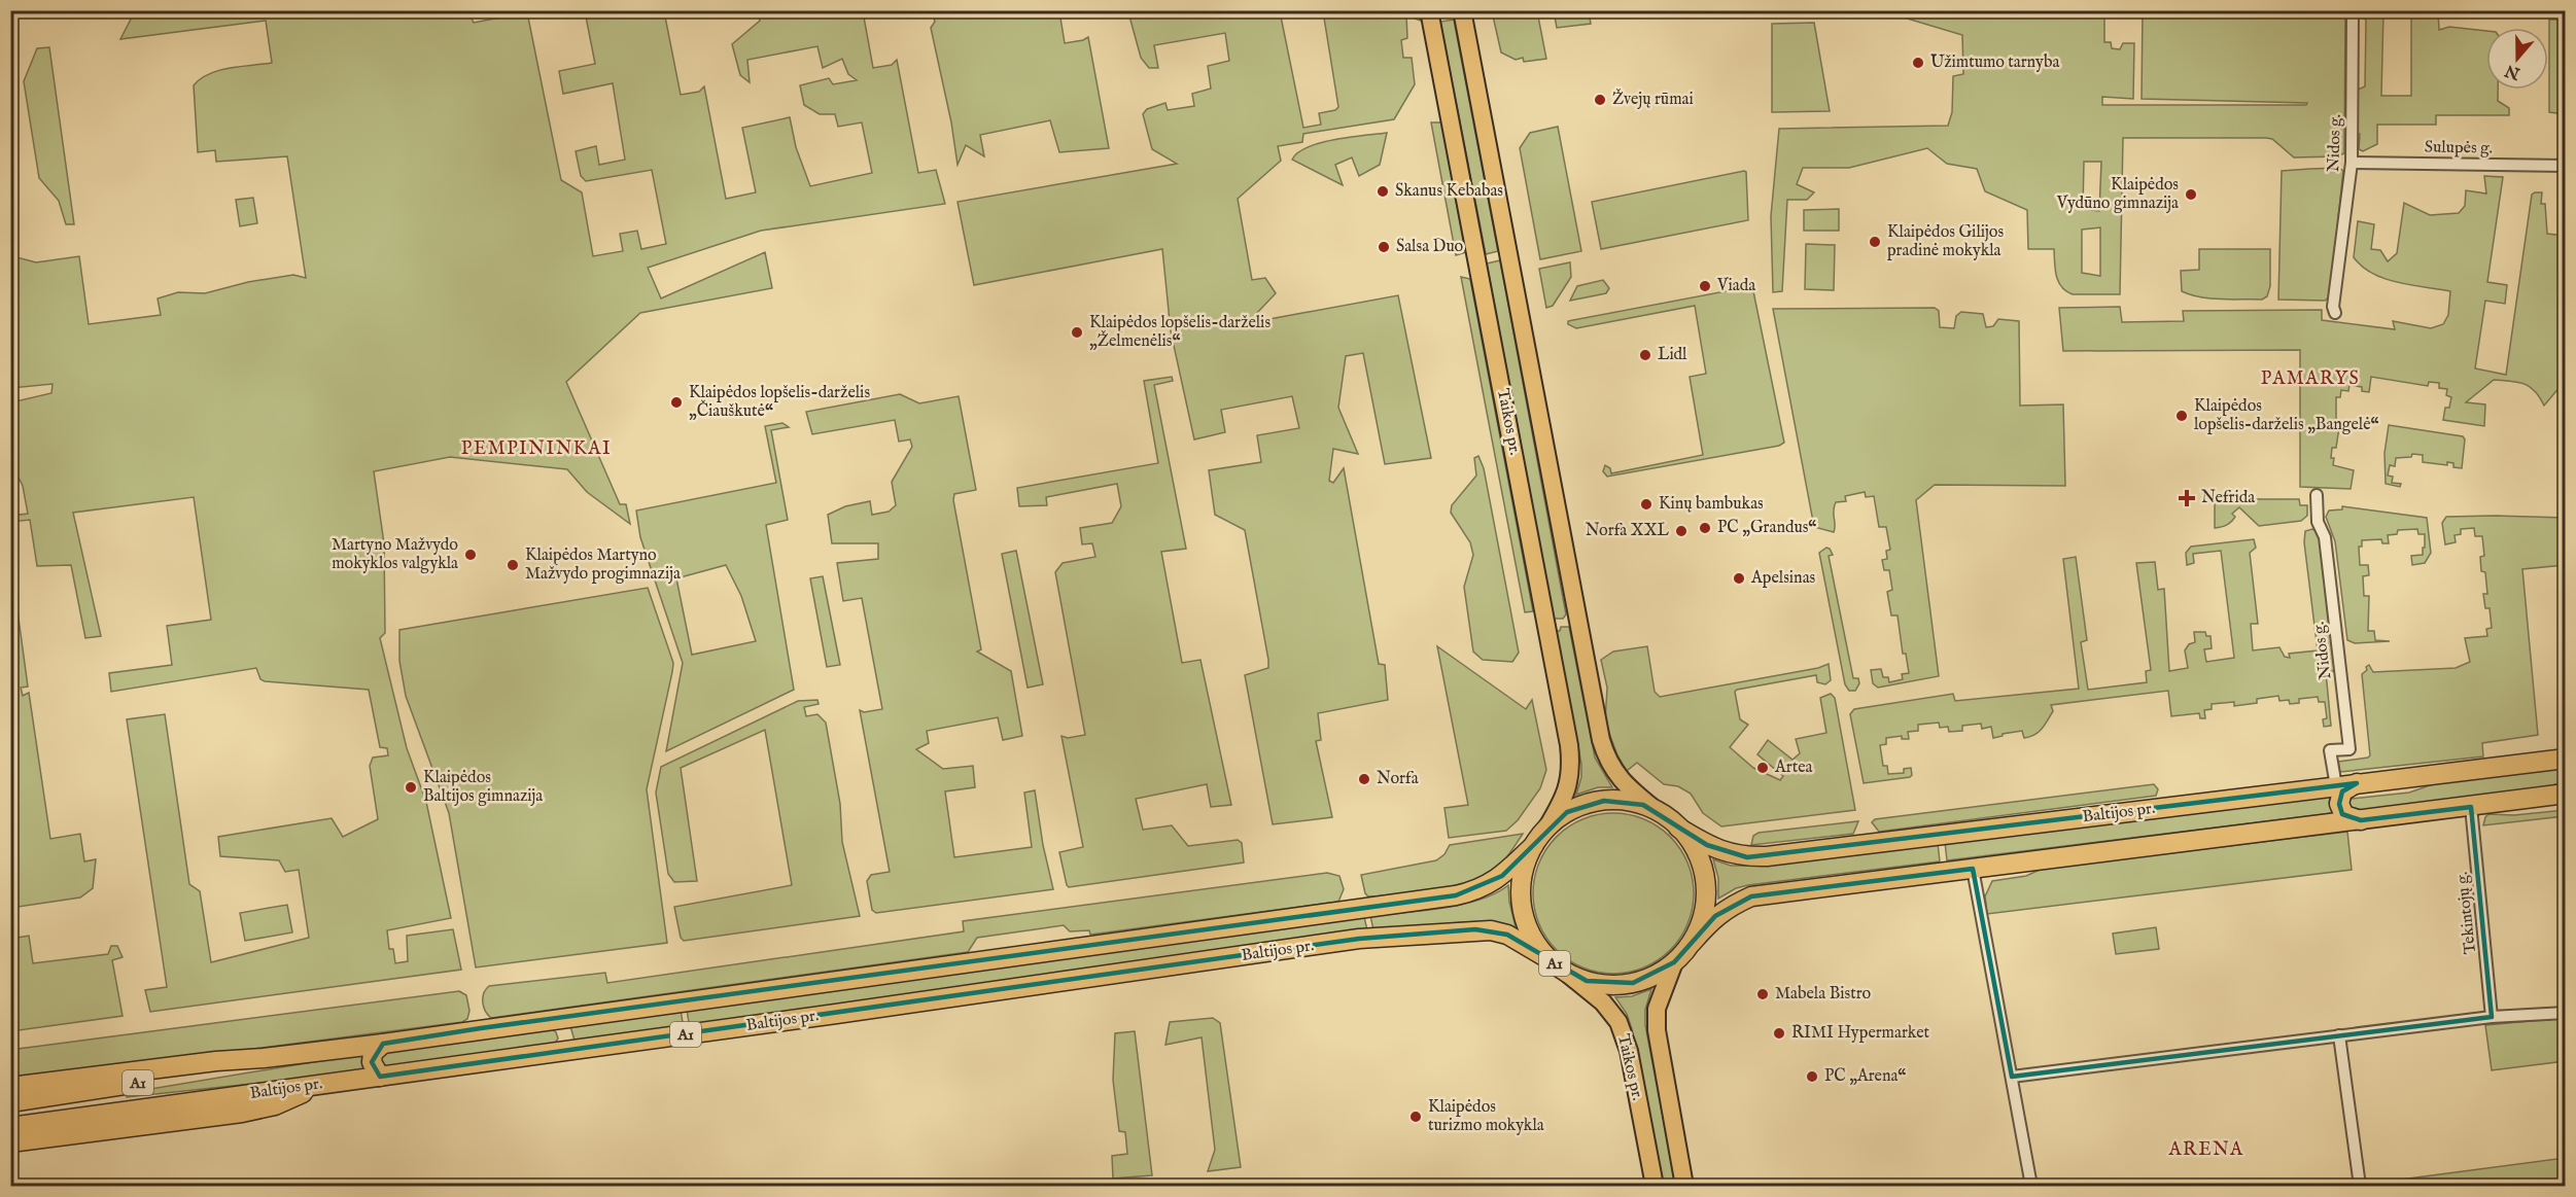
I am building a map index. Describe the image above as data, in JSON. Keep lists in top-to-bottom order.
{
  "streets": {
    "highway": ["Baltijos pr.", "A1"],
    "main road": ["Taikos pr."],
    "street": ["Nidos g.", "Sulupės g.", "Tekintojų g."]
  },
  "crossings": [
    ["Nidos g.", "Sulupės g."],
    ["Nidos g.", "Baltijos pr."],
    ["Taikos pr.", "Baltijos pr."],
    ["Taikos pr.", "A1"],
    ["Baltijos pr.", "A1"]
  ],
  "districts": ["PAMARYS", "PEMPININKAI", "ARENA"],
  "places": {
    "other": [
      "Užimtumo tarnyba",
      "Žvejų rūmai",
      "Skanus Kebabas",
      "Klaipėdos Vydūno gimnazija",
      "Klaipėdos Gilijos pradinė mokykla",
      "Salsa Duo",
      "Viada",
      "Klaipėdos lopšelis-darželis „Želmenėlis“",
      "Lidl",
      "Klaipėdos lopšelis-darželis „Čiauškutė“",
      "Klaipėdos lopšelis-darželis „Bangelė“",
      "Kinų bambukas",
      "PC „Grandus“",
      "Norfa XXL",
      "Martyno Mažvydo mokyklos valgykla",
      "Klaipėdos Martyno Mažvydo progimnazija",
      "Apelsinas",
      "Artea",
      "Norfa",
      "Klaipėdos Baltijos gimnazija",
      "Mabela Bistro",
      "RIMI Hypermarket",
      "PC „Arena“",
      "Klaipėdos turizmo mokykla"
    ],
    "health": ["Nefrida"]
  },
  "north": "bottom"
}
